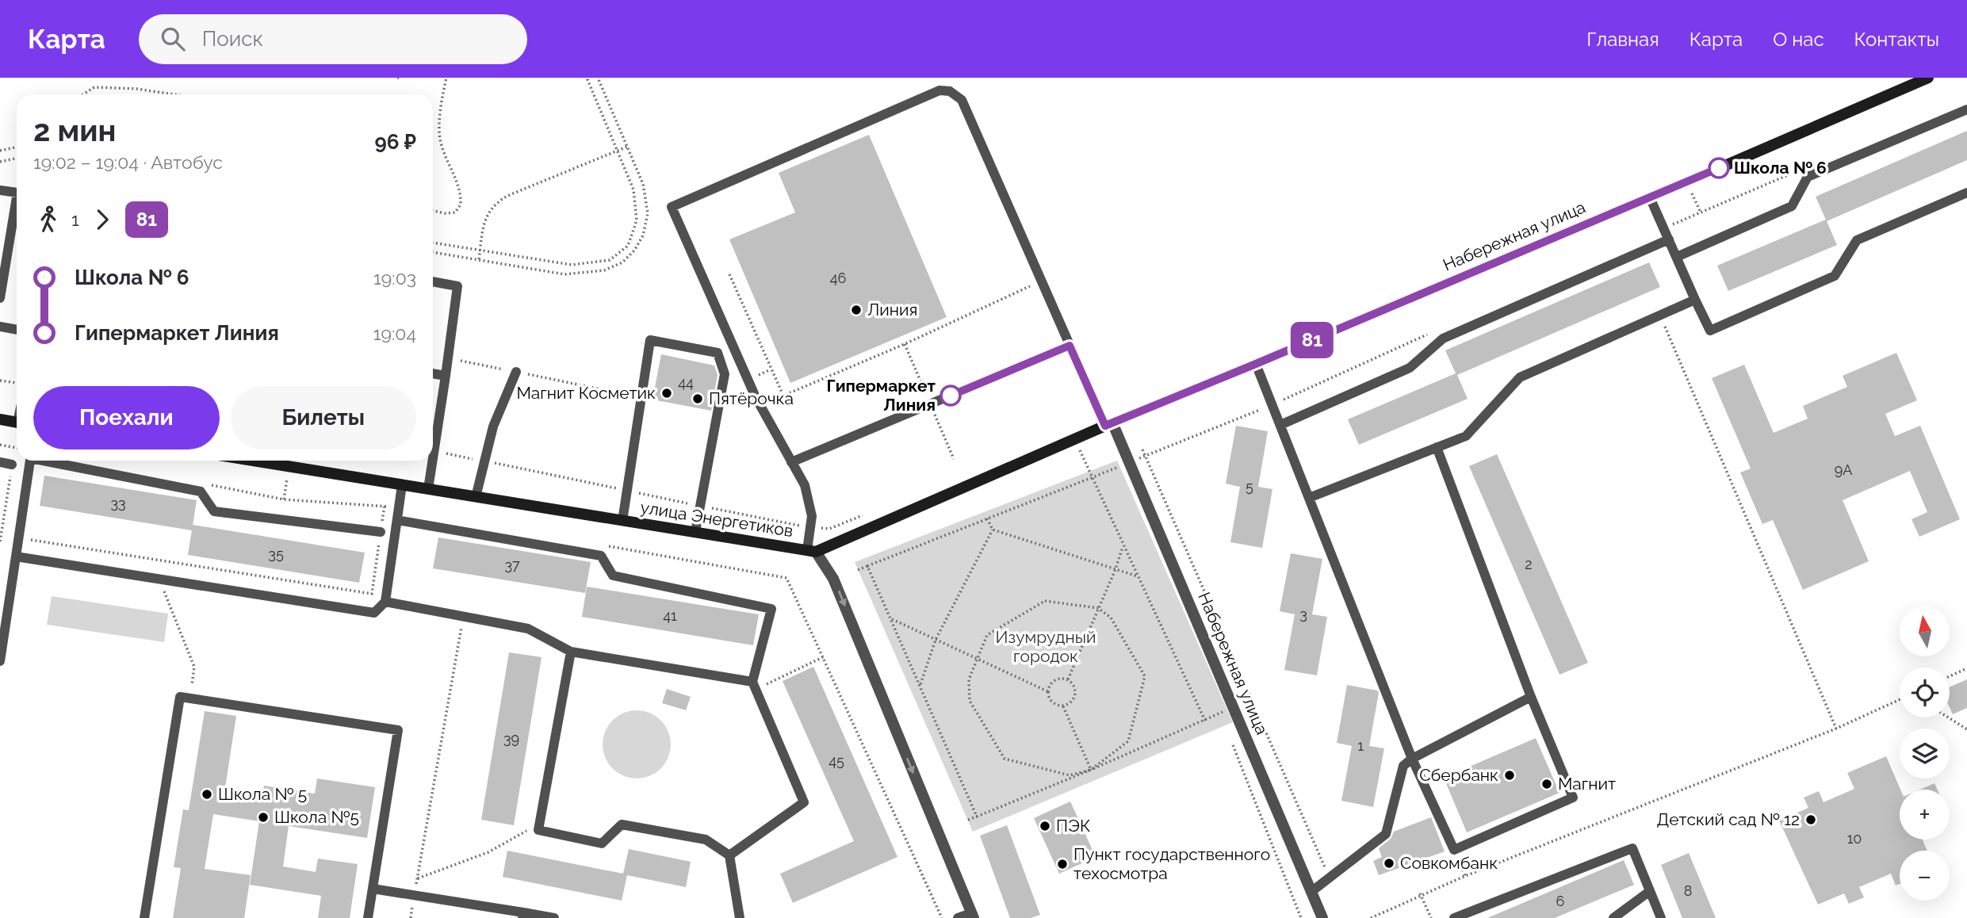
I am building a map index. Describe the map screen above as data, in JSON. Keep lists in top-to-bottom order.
{
  "streets": {
    "main road": ["Набережная улица", "улица Энергетиков"]
  },
  "crossings": [
    ["Набережная улица", "улица Энергетиков"]
  ],
  "parks": ["Изумрудный городок"],
  "places": [
    "Школа № 6",
    "Линия",
    "Магнит Косметик",
    "Гипермаркет Линия",
    "Пятёрочка",
    "Сбербанк",
    "Магнит",
    "Школа № 5",
    "Школа №5",
    "Детский сад № 12",
    "ПЭК",
    "Совкомбанк",
    "Пункт государственного техосмотра"
  ],
  "lines": ["bus line 81"],
  "house_numbers": [
    "46",
    "44",
    "9А",
    "5",
    "33",
    "35",
    "2",
    "37",
    "3",
    "41",
    "39",
    "1",
    "45",
    "10",
    "8",
    "6"
  ],
  "north": "top",
  "page": {
    "header": "Карта",
    "search": "Поиск",
    "nav": [
      "Главная",
      "Карта",
      "О нас",
      "Контакты"
    ],
    "on_map": "81",
    "heading": ["2 мин", "19:02 – 19:04 · Автобус", "96 ₽"],
    "legs": ["1", "81"],
    "list": [
      {
        "name": "Школа № 6",
        "value": "19:03"
      },
      {
        "name": "Гипермаркет Линия",
        "value": "19:04"
      }
    ],
    "buttons": ["Поехали", "Билеты"],
    "map_buttons": ["+", "−"]
  }
}
